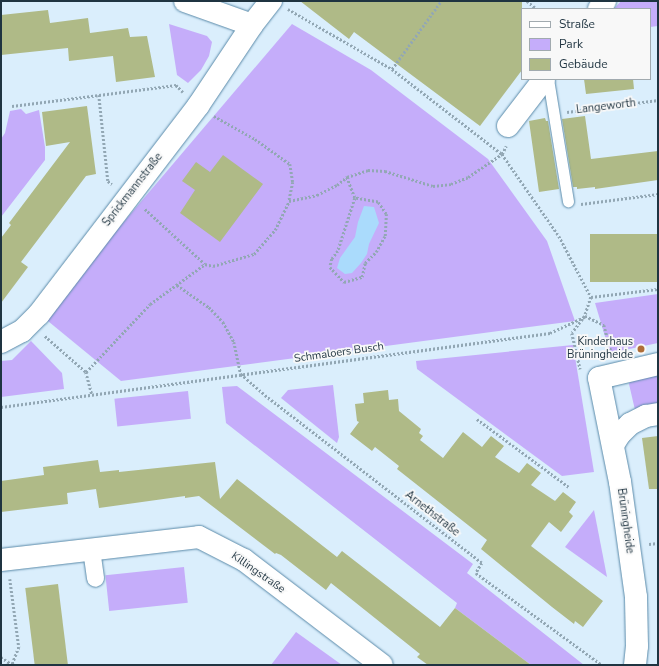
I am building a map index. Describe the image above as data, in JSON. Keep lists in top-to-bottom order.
{
  "streets": {
    "street": ["Sprickmannstraße", "Brüningheide", "Killingstraße"],
    "path": ["Langeworth", "Schmaloers Busch", "Arnethstraße"]
  },
  "crossings": [
    ["Schmaloers Busch", "Arnethstraße"]
  ],
  "places": ["Kinderhaus Brüningheide"],
  "legend": ["Straße", "Park", "Gebäude"]
}
